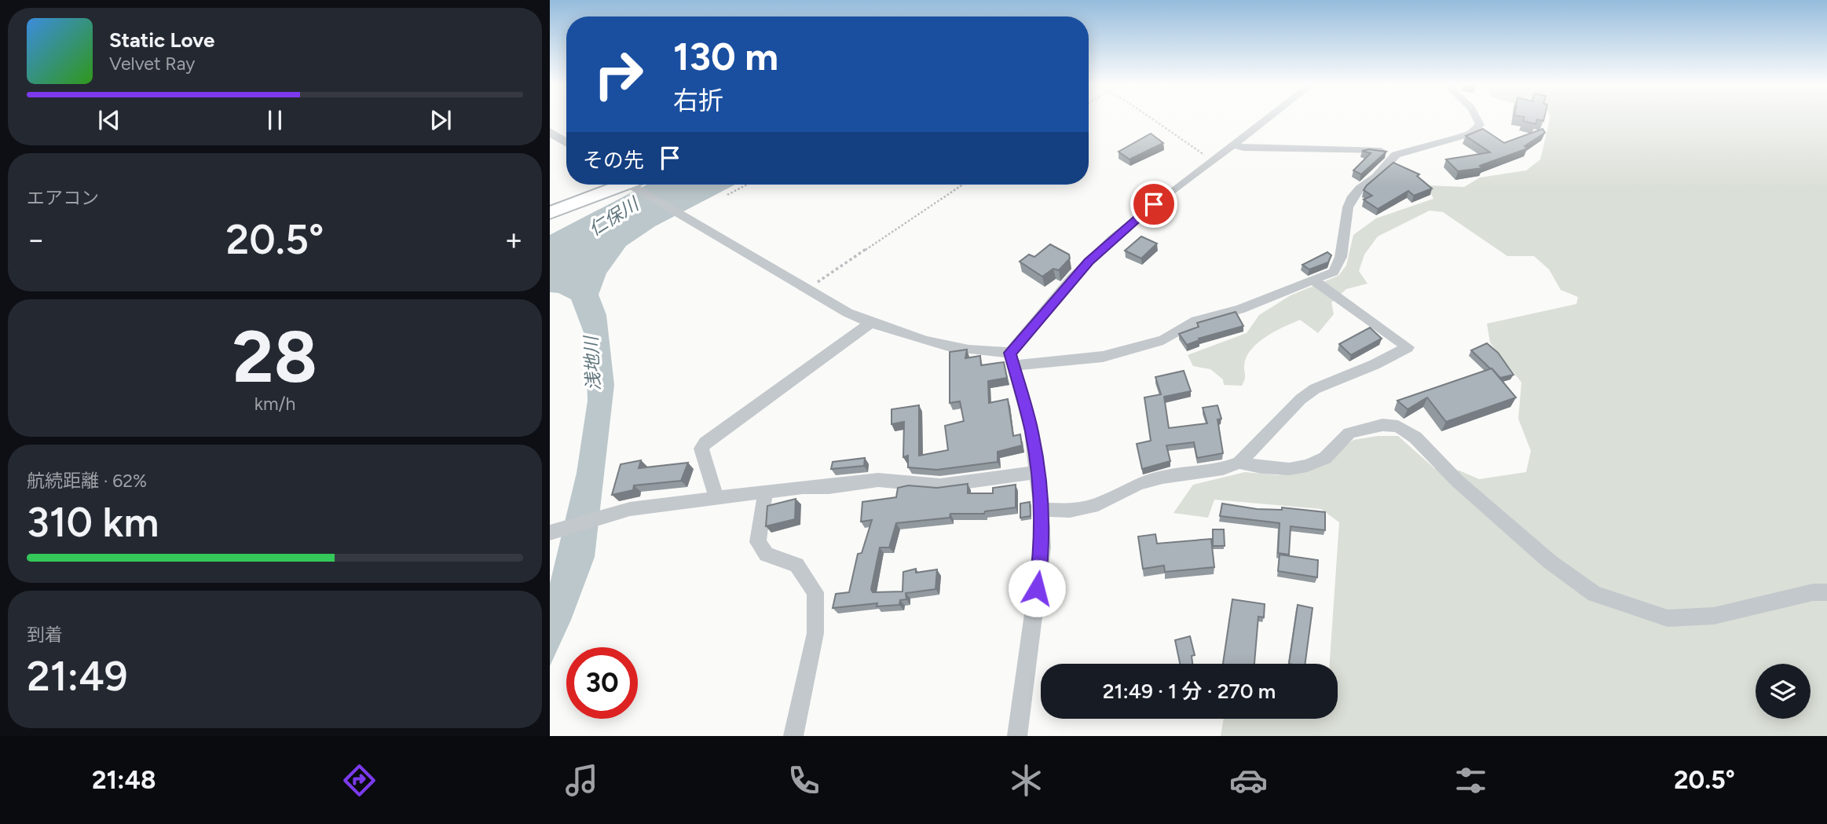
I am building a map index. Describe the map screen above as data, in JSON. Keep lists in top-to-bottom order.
{
  "water": ["仁保川", "浅地川"],
  "page": {
    "turn": ["130 m", "右折"],
    "song": ["Static Love", "Velvet Ray"],
    "then": "その先",
    "tile": [
      "エアコン",
      ["28", "km/h"],
      ["航続距離 · 62%", "310 km"],
      ["到着", "21:49"]
    ],
    "heat": ["−", "20.5°", "+"],
    "limit": "30",
    "trip": "21:49 · 1 分 · 270 m",
    "tabs": ["21:48", "20.5°"]
  }
}
